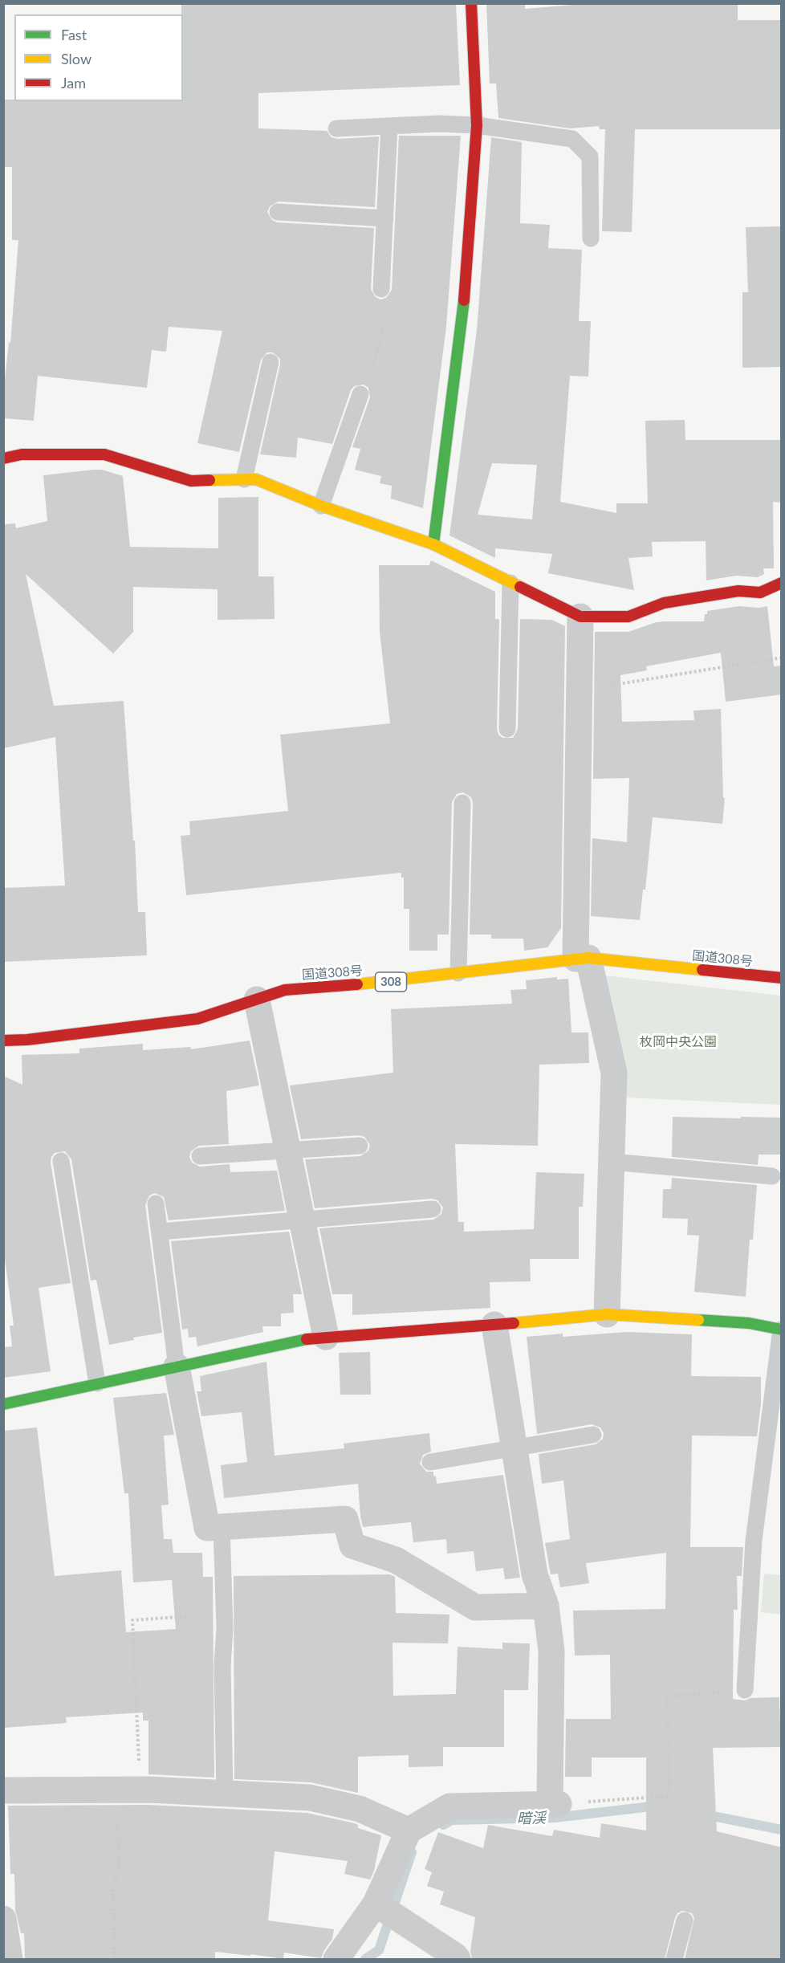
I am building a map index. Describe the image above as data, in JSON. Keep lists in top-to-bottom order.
{
  "streets": {
    "main road": ["国道308号", "308"]
  },
  "water": ["暗渓"],
  "parks": ["枚岡中央公園"],
  "legend": ["Fast", "Slow", "Jam"]
}
